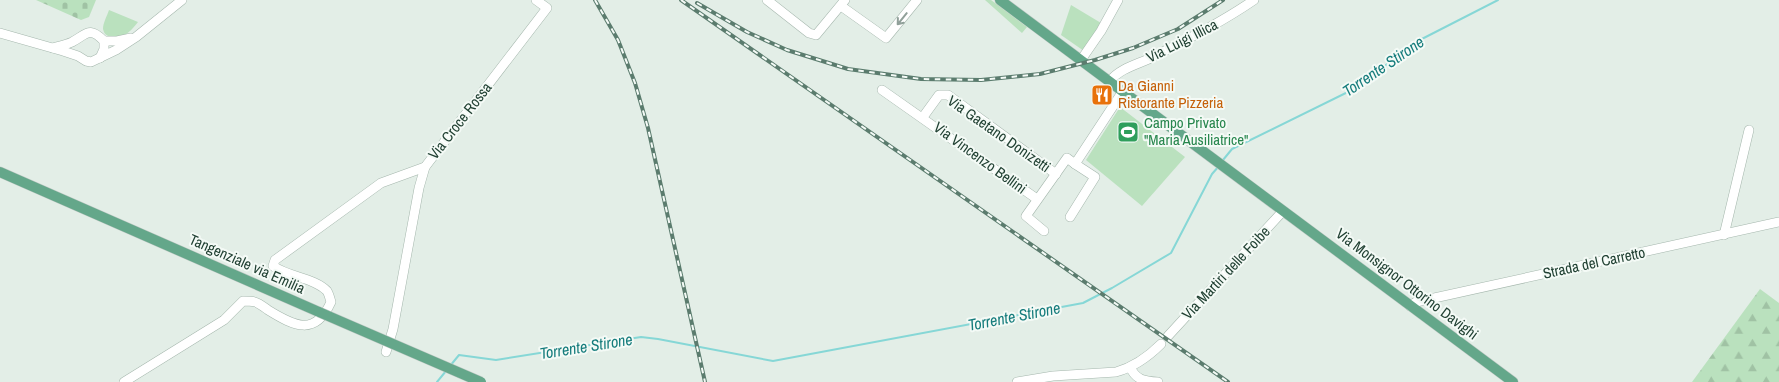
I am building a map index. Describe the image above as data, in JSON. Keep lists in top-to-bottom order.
{
  "streets": {
    "main road": ["Tangenziale via Emilia", "Via Monsignor Ottorino Davighi"],
    "street": [
      "Via Luigi Illica",
      "Via Croce Rossa",
      "Via Gaetano Donizetti",
      "Via Vincenzo Bellini",
      "Strada del Carretto",
      "Via Martiri delle Foibe"
    ]
  },
  "crossings": [
    ["Via Luigi Illica", "Via Monsignor Ottorino Davighi"],
    ["Via Gaetano Donizetti", "Via Vincenzo Bellini"],
    ["Strada del Carretto", "Via Monsignor Ottorino Davighi"],
    ["Via Martiri delle Foibe", "Via Monsignor Ottorino Davighi"]
  ],
  "water": ["Torrente Stirone"],
  "places": {
    "restaurant": ["Da Gianni Ristorante Pizzeria"],
    "sports": ["Campo Privato \"Maria Ausiliatrice\""]
  }
}
